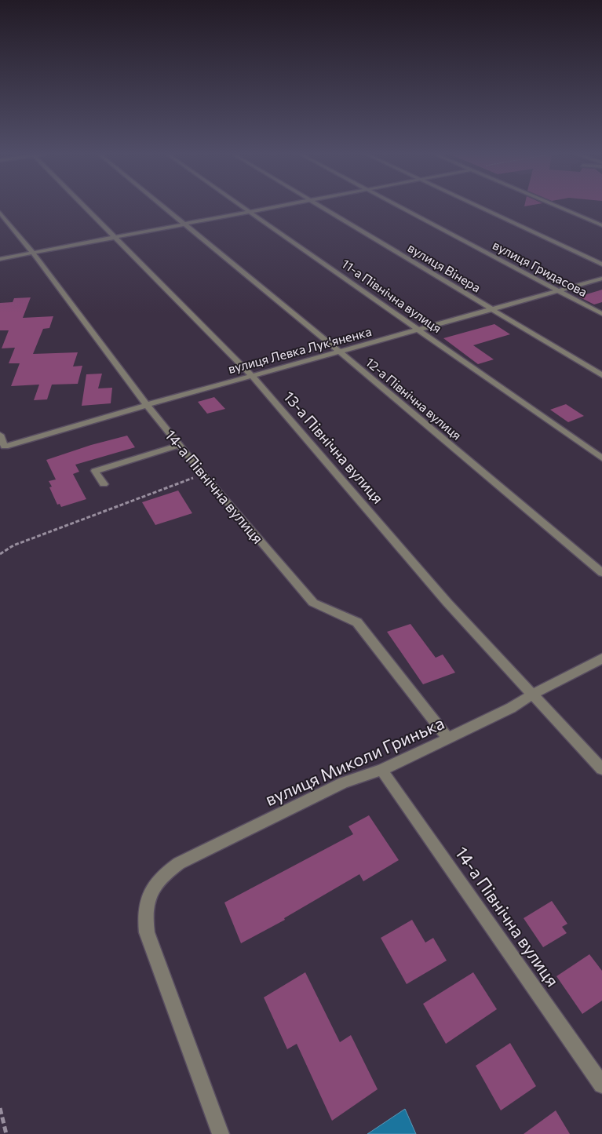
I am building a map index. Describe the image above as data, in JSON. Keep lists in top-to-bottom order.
{
  "streets": {
    "street": [
      "вулиця Вінера",
      "вулиця Гридасова",
      "11-а Північна вулиця",
      "вулиця Левка Лук'яненка",
      "12-а Північна вулиця",
      "13-а Північна вулиця",
      "14-а Північна вулиця",
      "вулиця Миколи Гринька"
    ]
  },
  "crossings": [
    ["вулиця Вінера", "вулиця Левка Лук'яненка"],
    ["вулиця Гридасова", "вулиця Левка Лук'яненка"],
    ["11-а Північна вулиця", "вулиця Левка Лук'яненка"],
    ["вулиця Левка Лук'яненка", "12-а Північна вулиця"],
    ["вулиця Левка Лук'яненка", "13-а Північна вулиця"],
    ["вулиця Левка Лук'яненка", "14-а Північна вулиця"],
    ["13-а Північна вулиця", "вулиця Миколи Гринька"],
    ["14-а Північна вулиця", "вулиця Миколи Гринька"]
  ]
}
